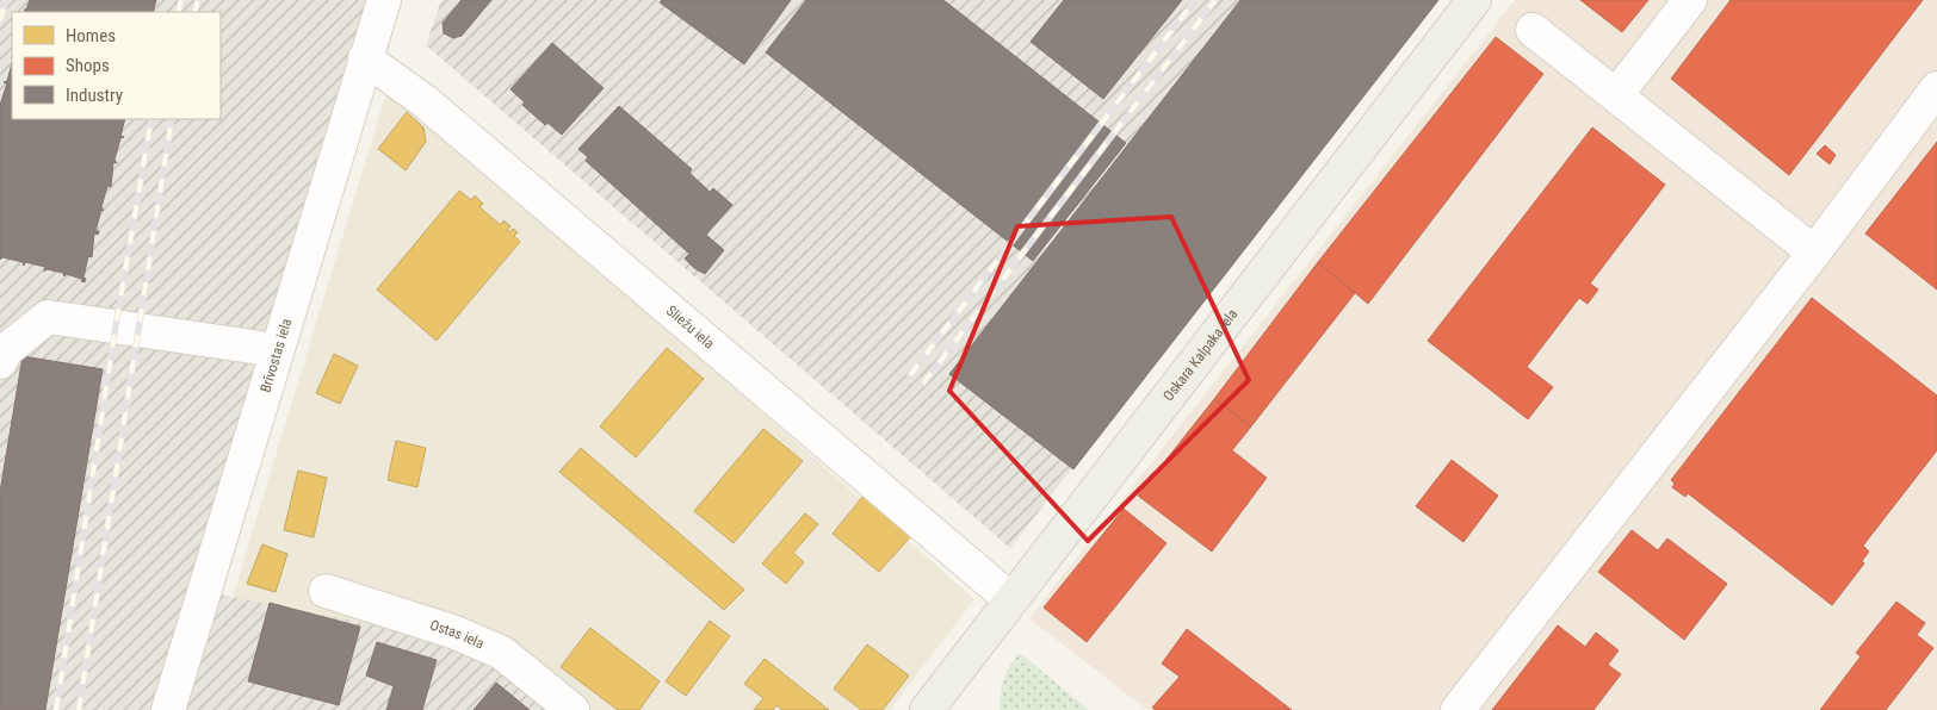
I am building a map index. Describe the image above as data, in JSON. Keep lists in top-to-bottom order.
{
  "streets": {
    "main road": ["Oskara Kalpaka iela"],
    "street": ["Sliežu iela", "Brīvostas iela", "Ostas iela"]
  },
  "crossings": [
    ["Sliežu iela", "Brīvostas iela"],
    ["Sliežu iela", "Oskara Kalpaka iela"]
  ],
  "legend": ["Homes", "Shops", "Industry"]
}
